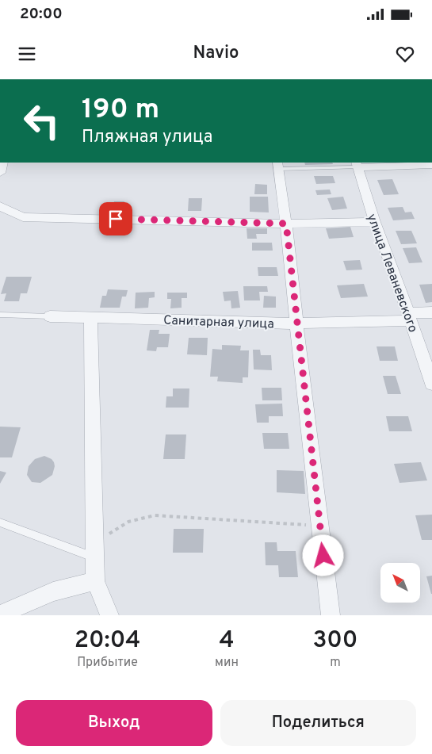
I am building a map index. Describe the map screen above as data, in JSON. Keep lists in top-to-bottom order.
{
  "streets": {
    "street": ["улица Леваневского", "Санитарная улица"]
  },
  "crossings": [
    ["улица Леваневского", "Санитарная улица"]
  ],
  "north": "top left",
  "page": {
    "status": "20:00",
    "header": "Navio",
    "turn": ["190 m", "Пляжная улица"],
    "eta": [
      "20:04",
      "Прибытие",
      "4",
      "мин",
      "300",
      "m"
    ],
    "buttons": ["Выход", "Поделиться"]
  }
}
